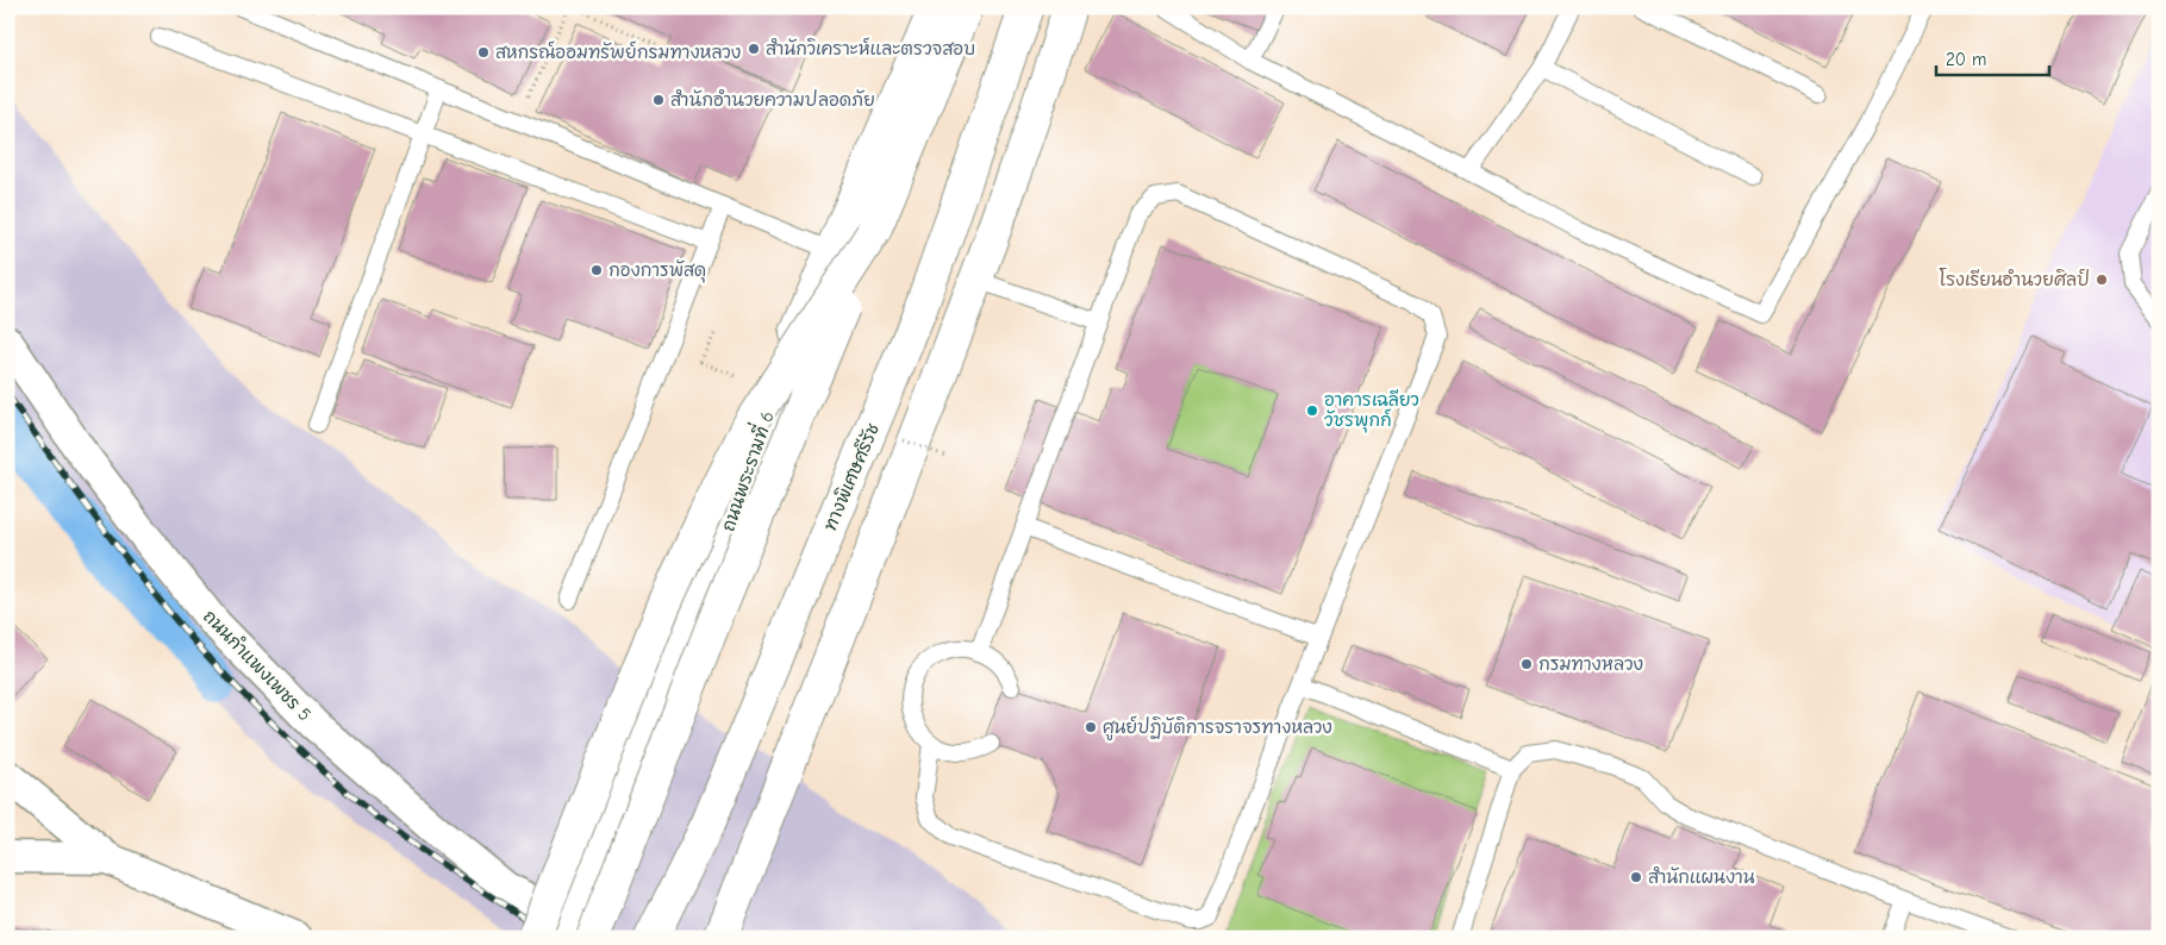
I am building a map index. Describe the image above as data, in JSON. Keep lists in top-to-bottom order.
{
  "streets": {
    "main road": ["ถนนพระรามที่ 6", "ทางพิเศษศรีรัช"],
    "street": ["ถนนกำแพงเพชร 5"]
  },
  "crossings": [
    ["ถนนพระรามที่ 6", "ถนนกำแพงเพชร 5"]
  ],
  "places": [
    "สำนักวิเคราะห์และตรวจสอบ",
    "สหกรณ์ออมทรัพย์กรมทางหลวง",
    "สำนักอำนวยความปลอดภัย",
    "กองการพัสดุ",
    "โรงเรียนอำนวยศิลป์",
    "อาคารเฉลียว วัชรพุกก์",
    "กรมทางหลวง",
    "ศูนย์ปฏิบัติการจราจรทางหลวง",
    "สำนักแผนงาน"
  ],
  "scale_bar": "20 m"
}
